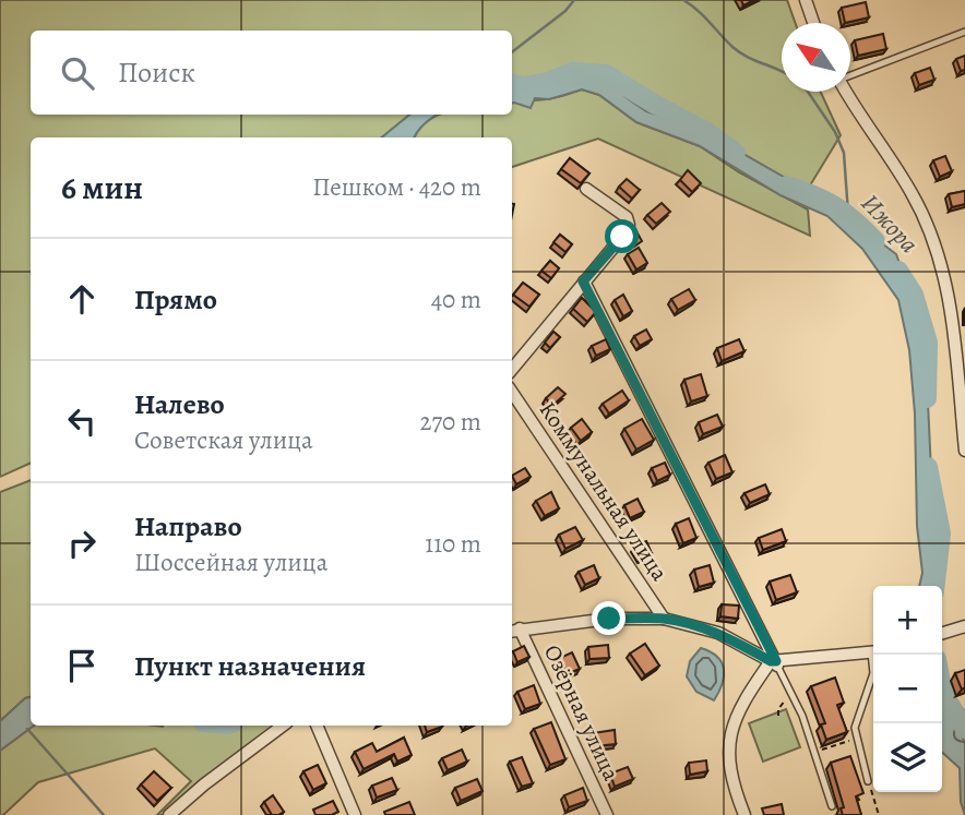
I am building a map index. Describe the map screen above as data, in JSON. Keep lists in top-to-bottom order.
{
  "streets": {
    "street": ["Коммунальная улица", "Озёрная улица"]
  },
  "water": ["Ижора"],
  "north": "top left",
  "page": {
    "search": "Поиск",
    "heading": ["6 мин", "Пешком · 420 m"],
    "list": [
      ["Прямо", "40 m"],
      ["Налево", "Советская улица", "270 m"],
      ["Направо", "Шоссейная улица", "110 m"],
      "Пункт назначения"
    ],
    "map_buttons": ["+", "−"]
  }
}
